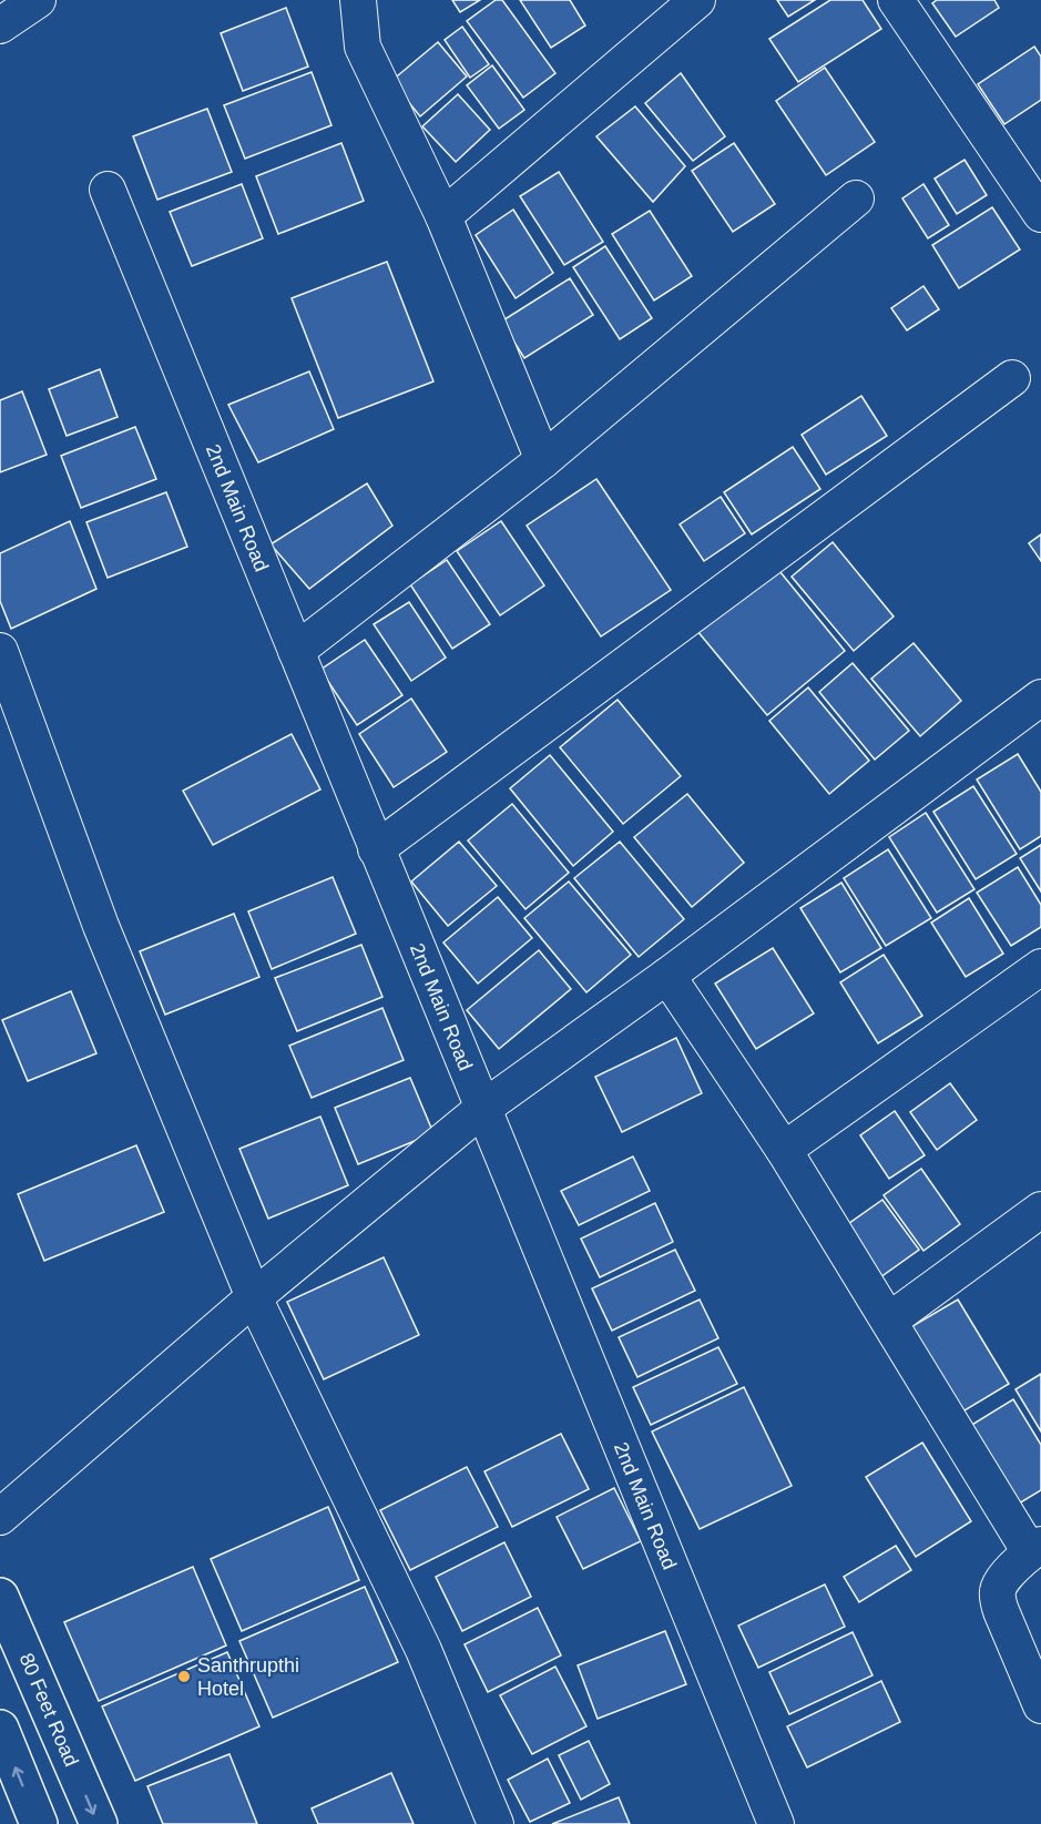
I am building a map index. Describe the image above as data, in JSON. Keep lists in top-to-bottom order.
{
  "streets": {
    "main road": ["80 Feet Road"],
    "street": ["2nd Main Road"]
  },
  "places": ["Santhrupthi Hotel"]
}
